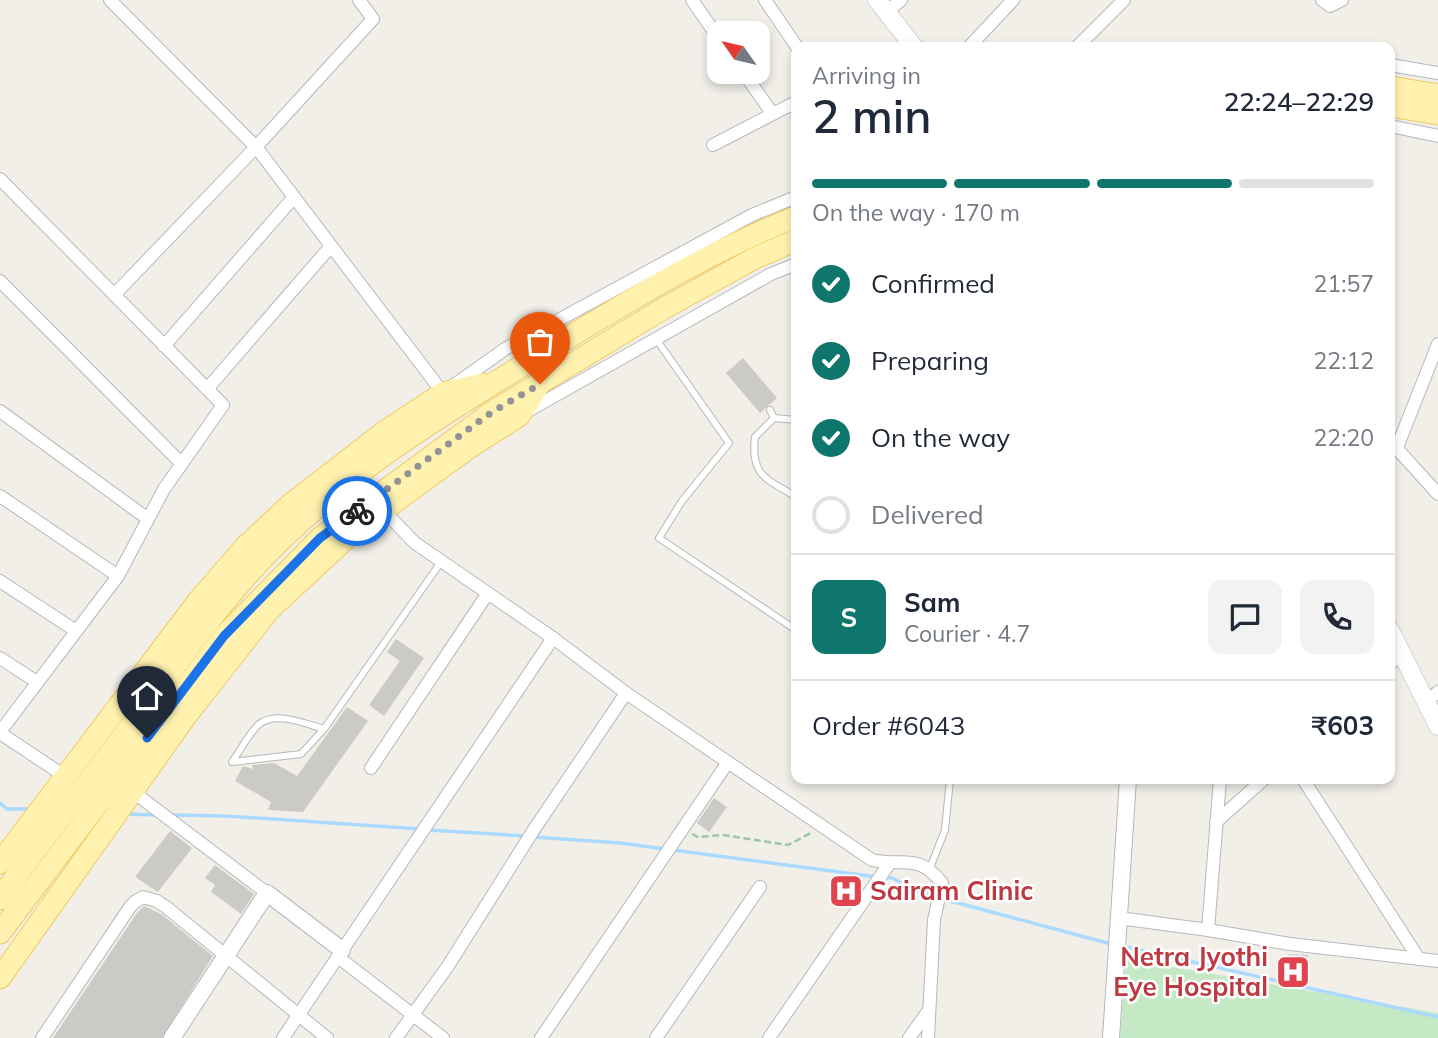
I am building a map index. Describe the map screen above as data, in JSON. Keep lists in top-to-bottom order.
{
  "places": {
    "hospital": ["Sairam Clinic", "Netra Jyothi Eye Hospital"]
  },
  "north": "top left",
  "page": {
    "heading": ["2 min", "Arriving in", "22:24–22:29"],
    "panel": [
      "Sam",
      "Courier · 4.7",
      "Order #6043",
      "₹603"
    ],
    "bar": "On the way · 170 m",
    "list": [
      ["Confirmed", "21:57"],
      ["Preparing", "22:12"],
      ["On the way", "22:20"],
      "Delivered"
    ],
    "round": "S"
  }
}
